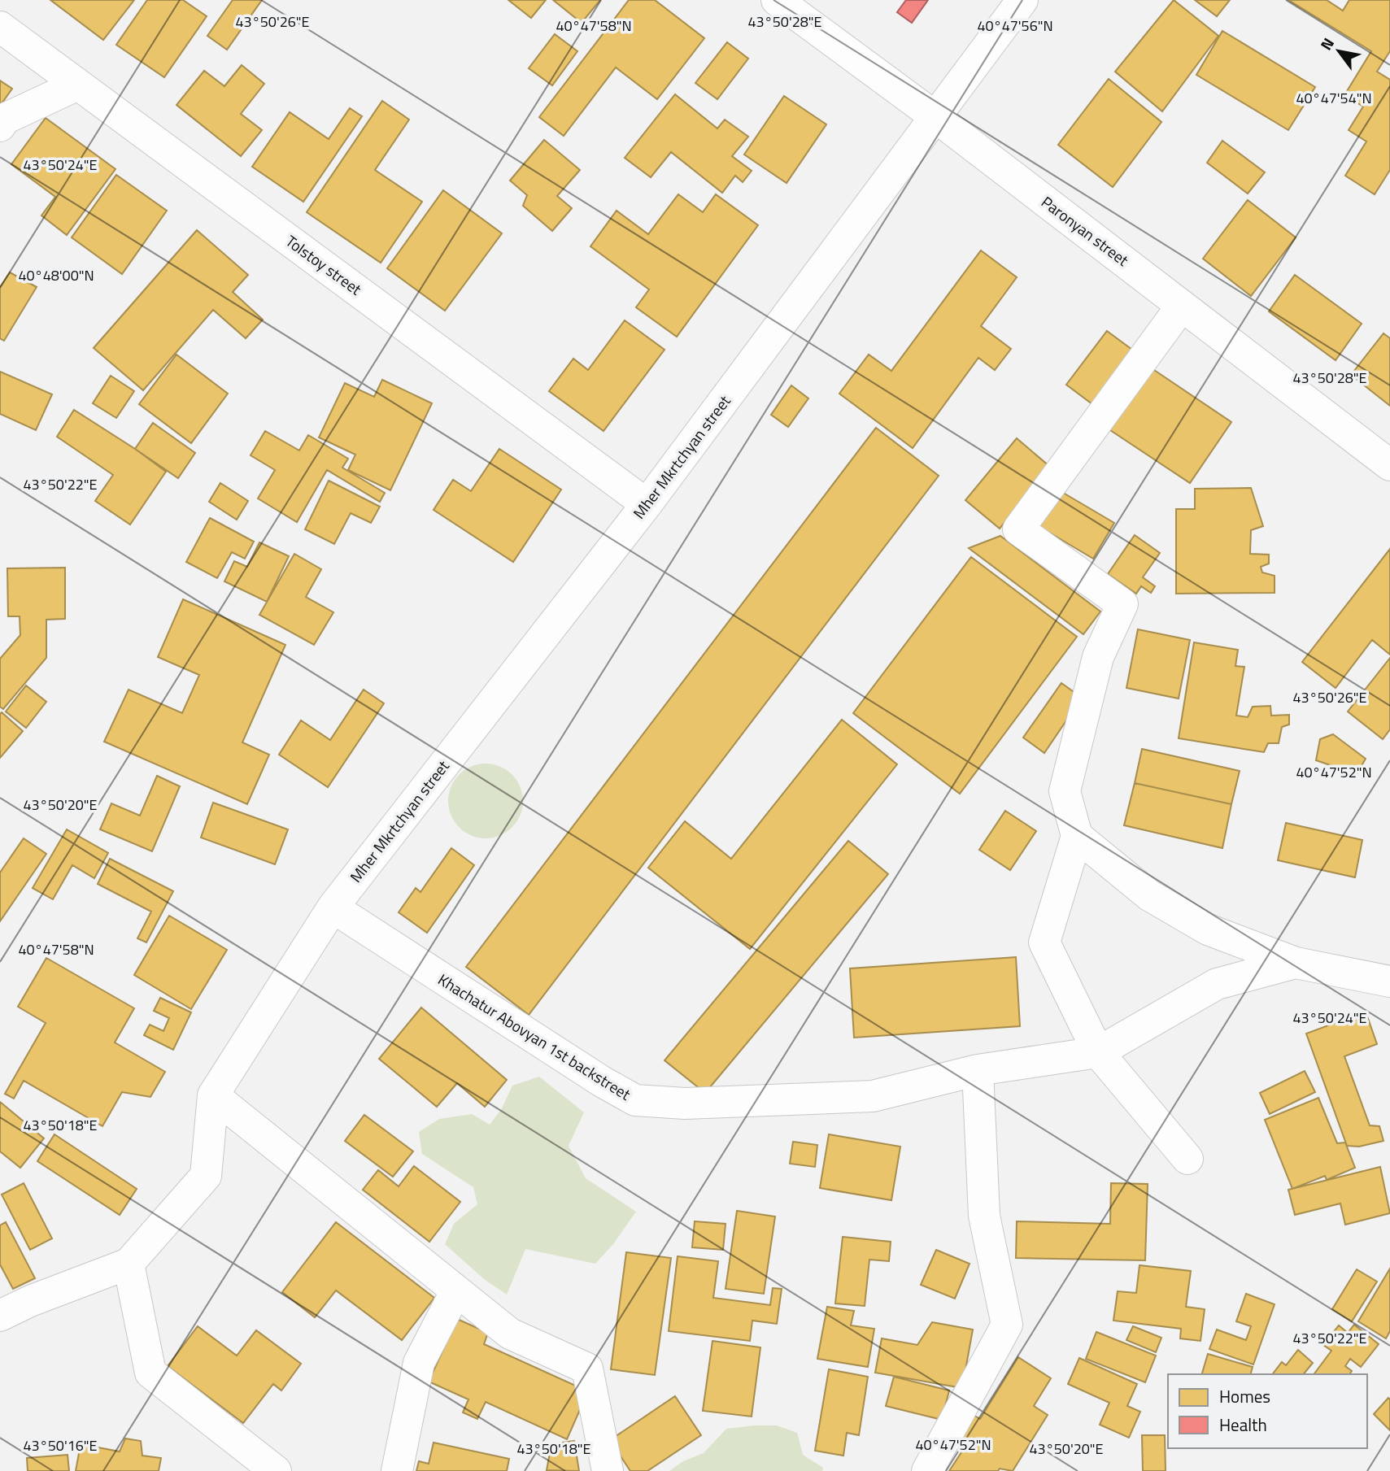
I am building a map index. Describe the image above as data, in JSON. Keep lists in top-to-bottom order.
{
  "streets": {
    "street": [
      "Paronyan street",
      "Tolstoy street",
      "Mher Mkrtchyan street",
      "Khachatur Abovyan 1st backstreet"
    ]
  },
  "crossings": [
    ["Paronyan street", "Mher Mkrtchyan street"],
    ["Tolstoy street", "Mher Mkrtchyan street"],
    ["Mher Mkrtchyan street", "Khachatur Abovyan 1st backstreet"]
  ],
  "legend": ["Homes", "Health"],
  "north": "top left",
  "coordinates": [
    "43°50'26\"E",
    "43°50'28\"E",
    "40°47'58\"N",
    "40°47'56\"N",
    "40°47'54\"N",
    "43°50'24\"E",
    "40°48'00\"N",
    "43°50'22\"E",
    "40°47'52\"N",
    "43°50'20\"E",
    "43°50'18\"E",
    "43°50'16\"E"
  ]
}
